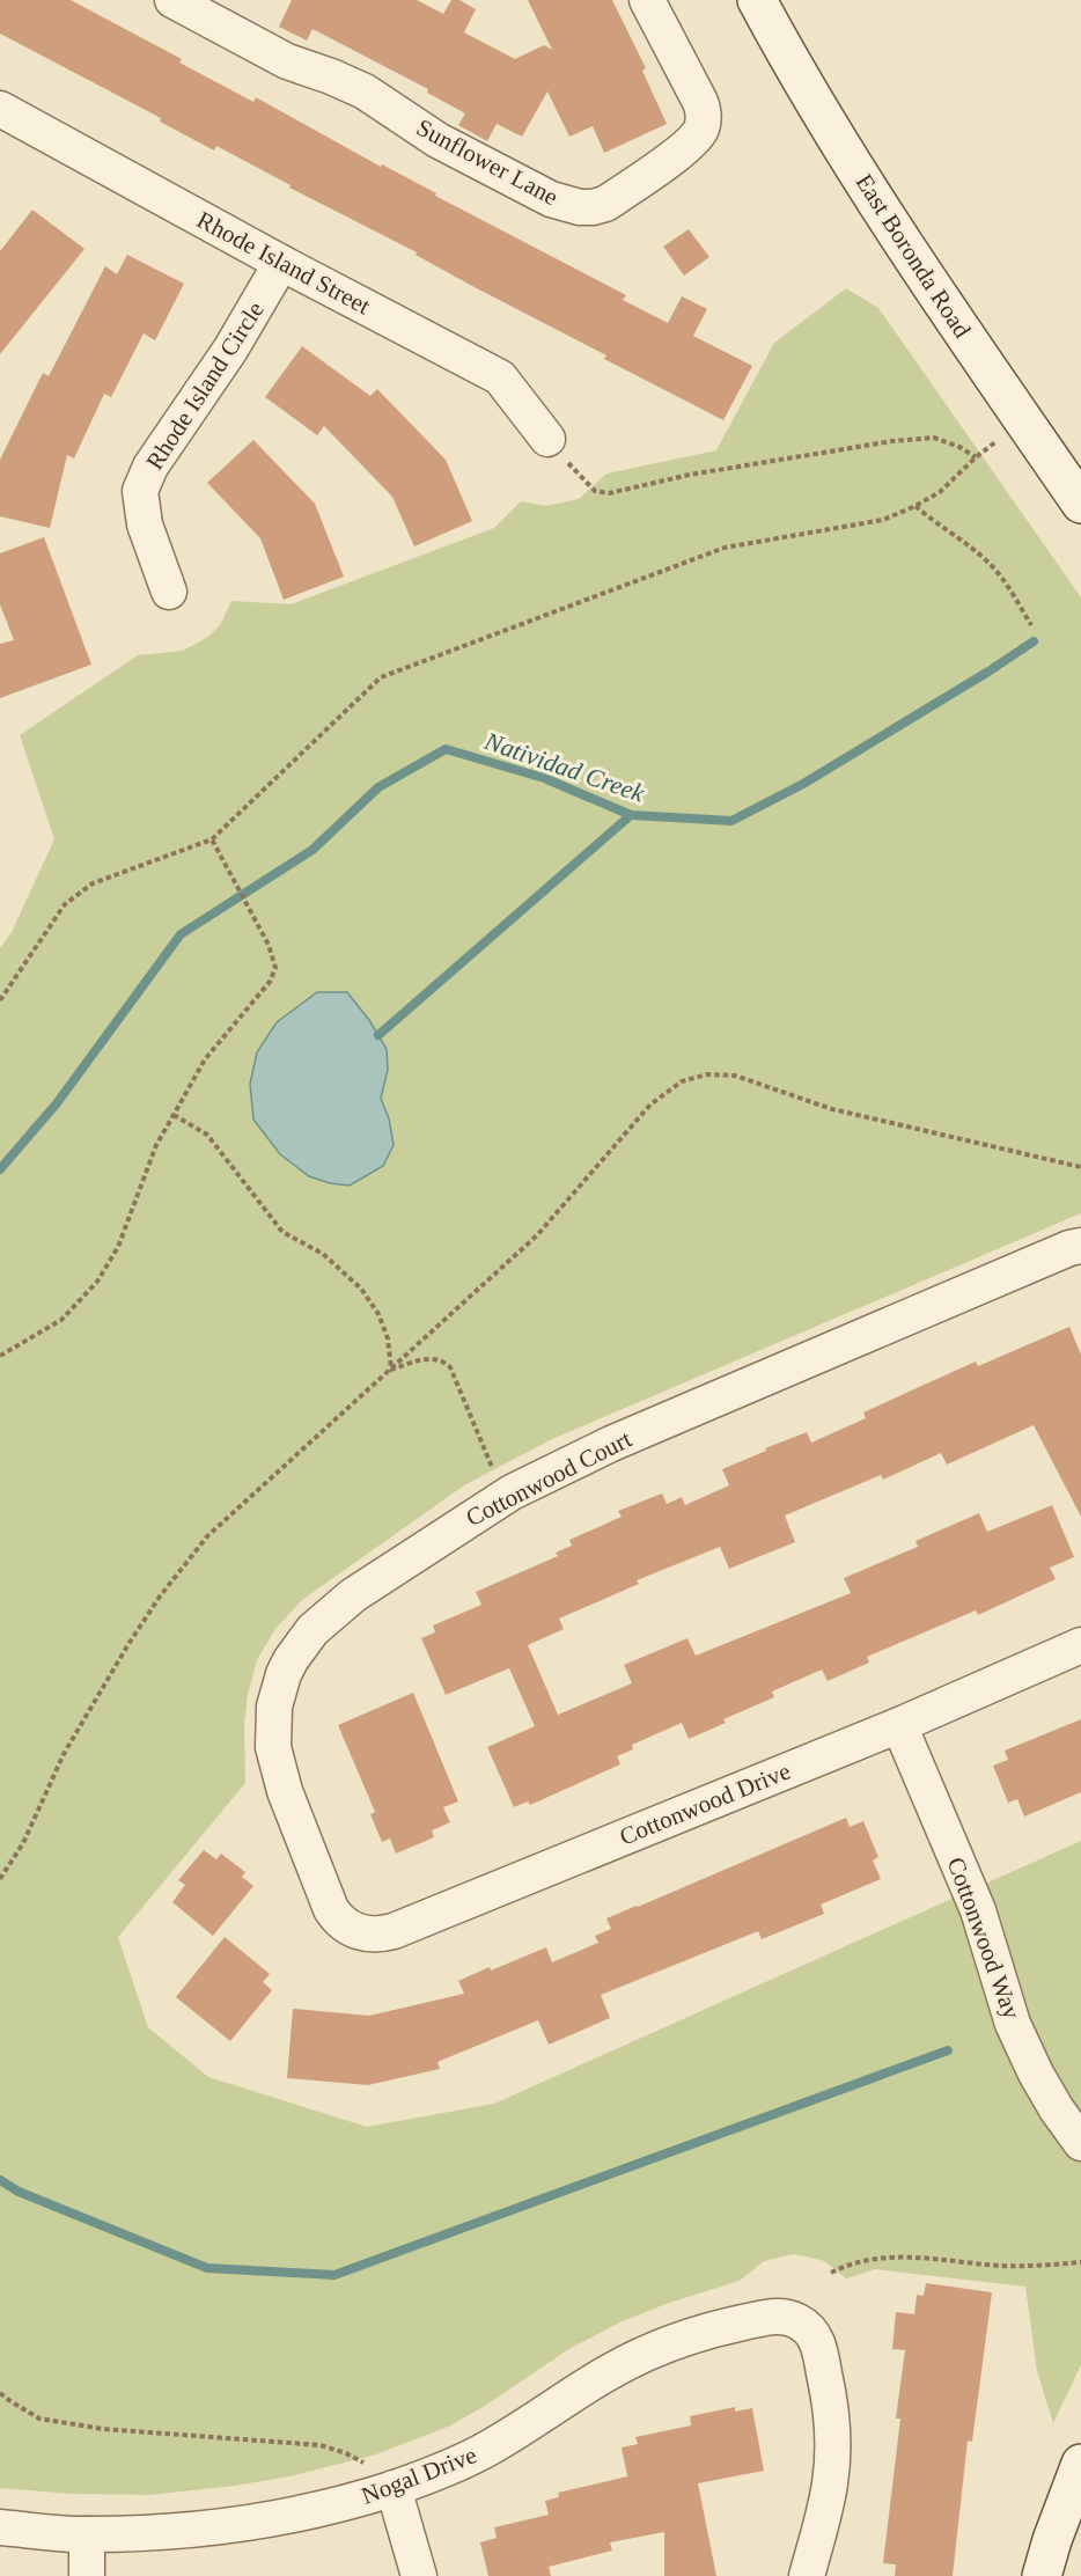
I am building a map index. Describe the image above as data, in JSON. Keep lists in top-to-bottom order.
{
  "streets": {
    "main road": ["East Boronda Road"],
    "street": [
      "Sunflower Lane",
      "Rhode Island Street",
      "Rhode Island Circle",
      "Cottonwood Court",
      "Cottonwood Drive",
      "Cottonwood Way",
      "Nogal Drive"
    ]
  },
  "crossings": [
    ["Rhode Island Street", "Rhode Island Circle"],
    ["Cottonwood Court", "Cottonwood Drive"],
    ["Cottonwood Drive", "Cottonwood Way"]
  ],
  "water": ["Natividad Creek"]
}
